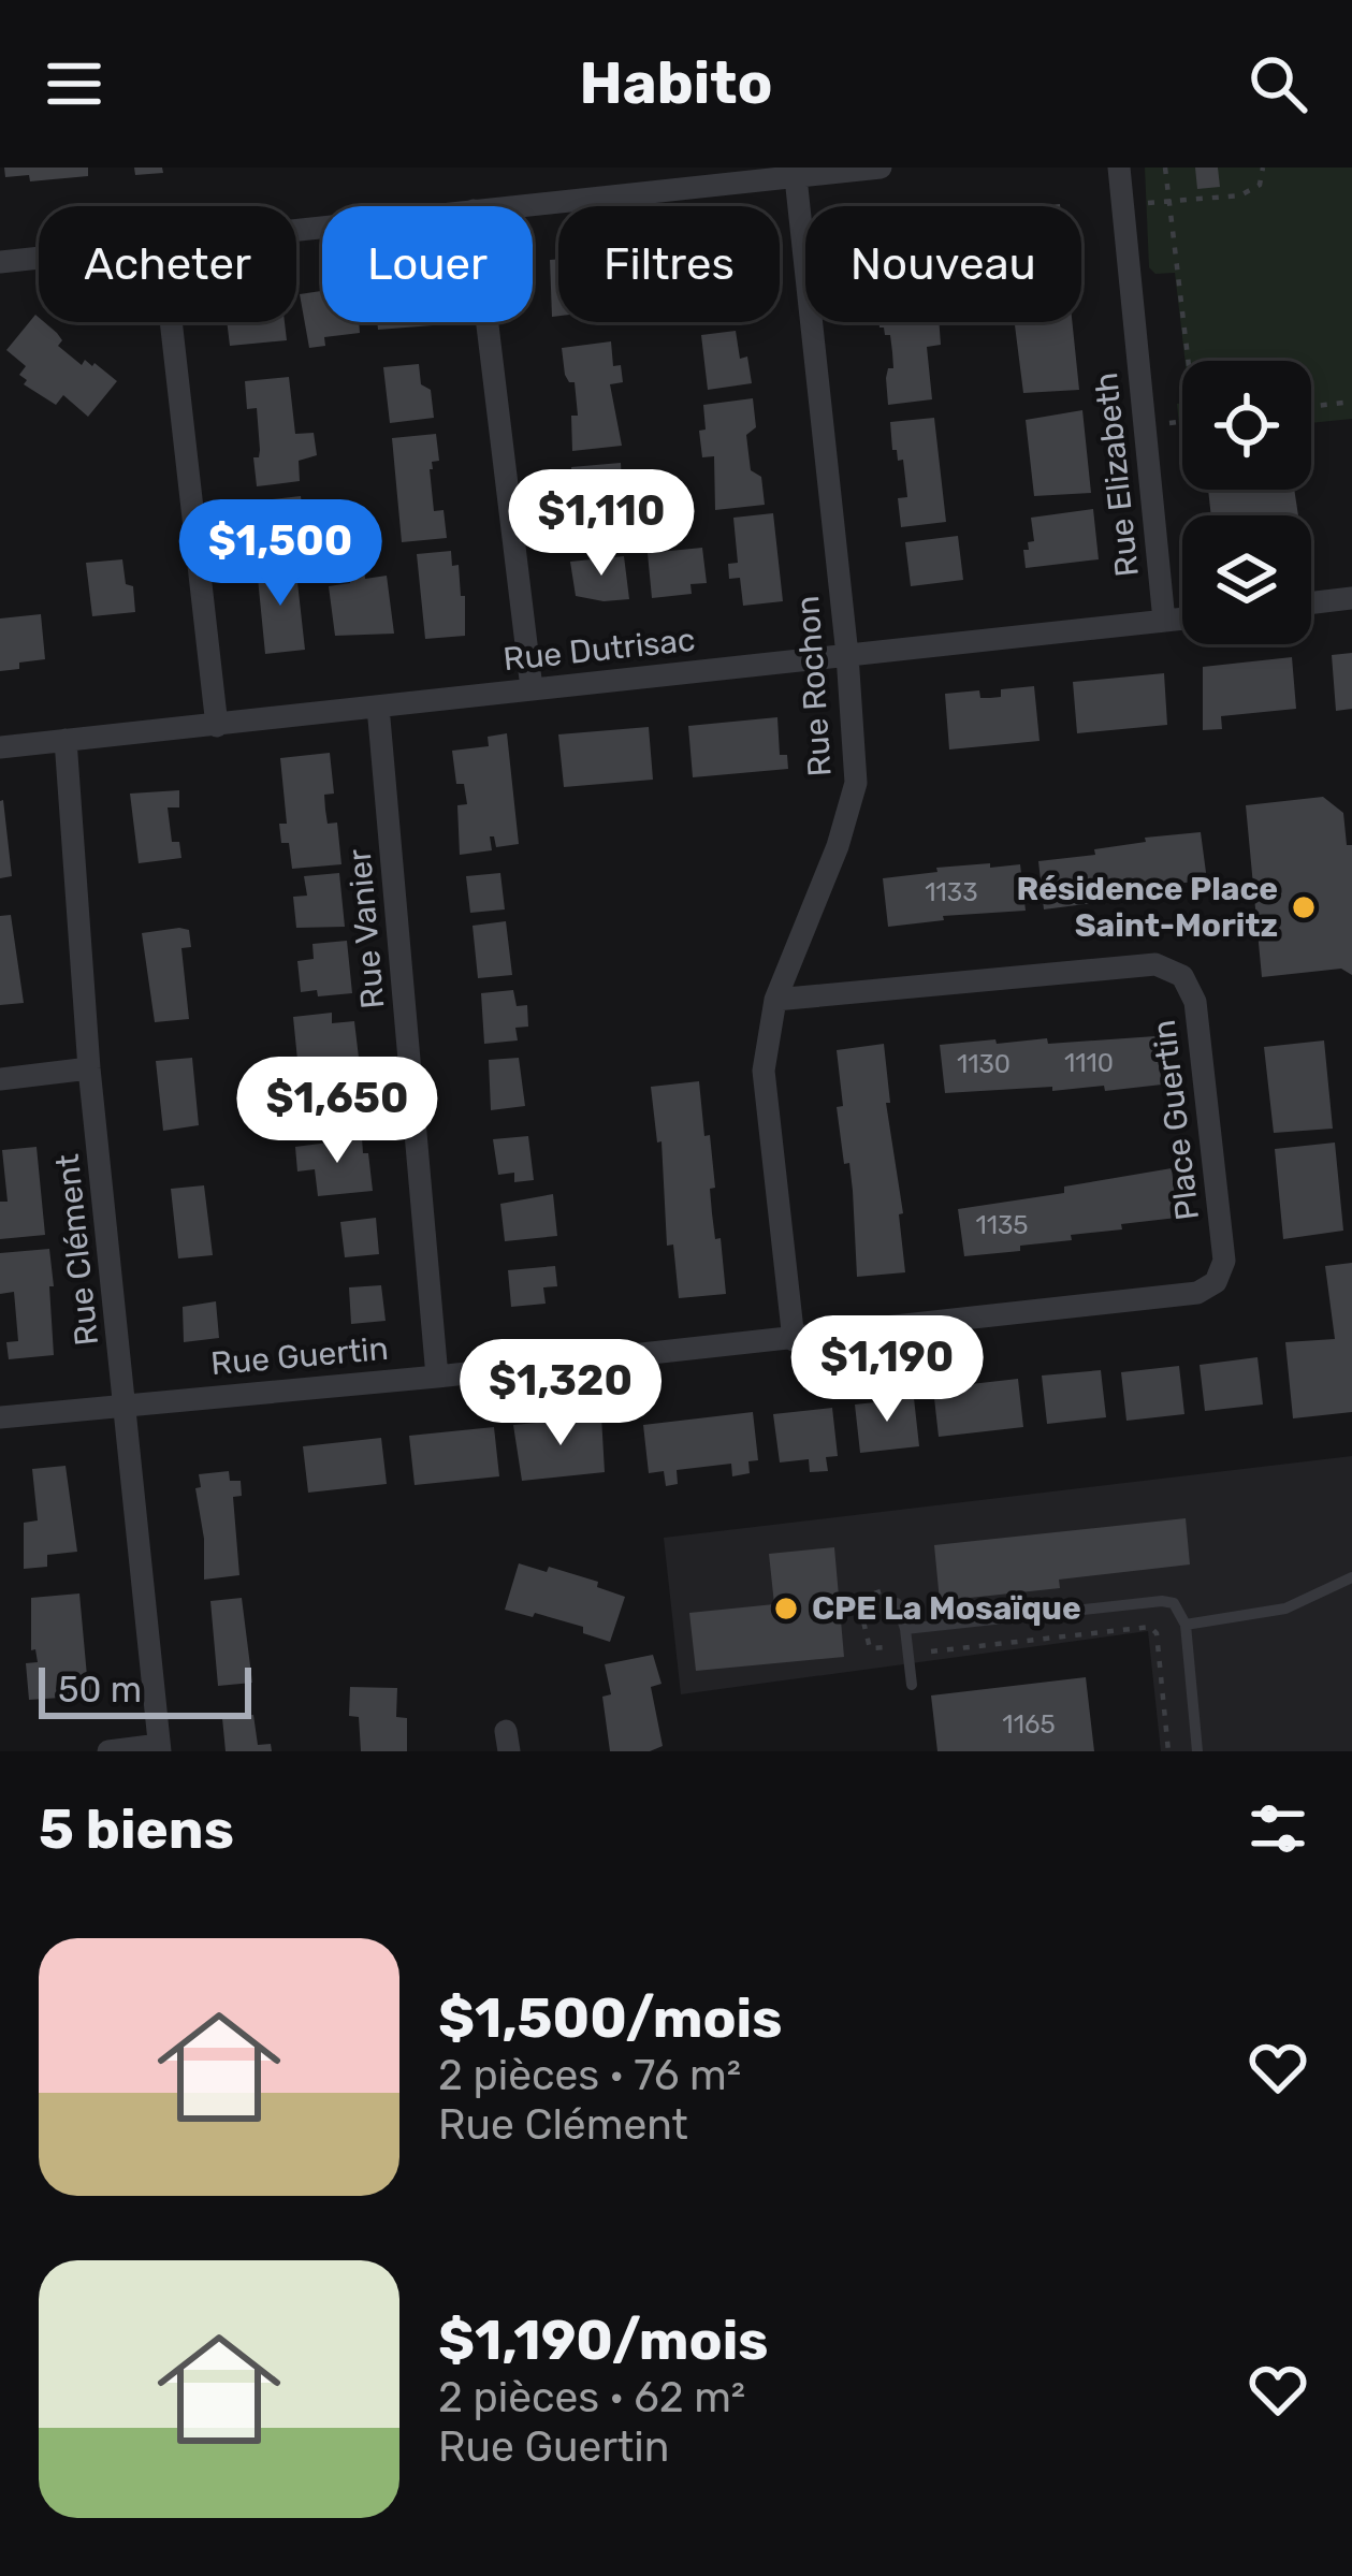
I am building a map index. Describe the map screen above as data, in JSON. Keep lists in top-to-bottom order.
{
  "streets": {
    "street": [
      "Rue Elizabeth",
      "Rue Dutrisac",
      "Rue Rochon",
      "Rue Vanier",
      "Place Guertin",
      "Rue Clément",
      "Rue Guertin"
    ]
  },
  "crossings": [
    ["Rue Elizabeth", "Rue Dutrisac"],
    ["Rue Dutrisac", "Rue Rochon"],
    ["Rue Dutrisac", "Rue Vanier"],
    ["Rue Dutrisac", "Rue Clément"],
    ["Rue Rochon", "Place Guertin"],
    ["Rue Rochon", "Rue Guertin"],
    ["Rue Vanier", "Rue Guertin"],
    ["Place Guertin", "Rue Guertin"],
    ["Rue Clément", "Rue Guertin"]
  ],
  "places": ["Résidence Place Saint-Moritz", "CPE La Mosaïque"],
  "house_numbers": [
    "1133",
    "1110",
    "1130",
    "1135",
    "1165"
  ],
  "scale_bar": "50 m",
  "page": {
    "header": "Habito",
    "chip": [
      "Acheter",
      "Louer",
      "Filtres",
      "Nouveau"
    ],
    "price": [
      "$1,110",
      "$1,500",
      "$1,650",
      "$1,190",
      "$1,320"
    ],
    "scale": "50 m",
    "heading": "5 biens",
    "list": [
      {
        "name": "$1,500/mois",
        "note": "2 pièces · 76 m² · Rue Clément"
      },
      {
        "name": "$1,190/mois",
        "note": "2 pièces · 62 m² · Rue Guertin"
      }
    ]
  }
}
